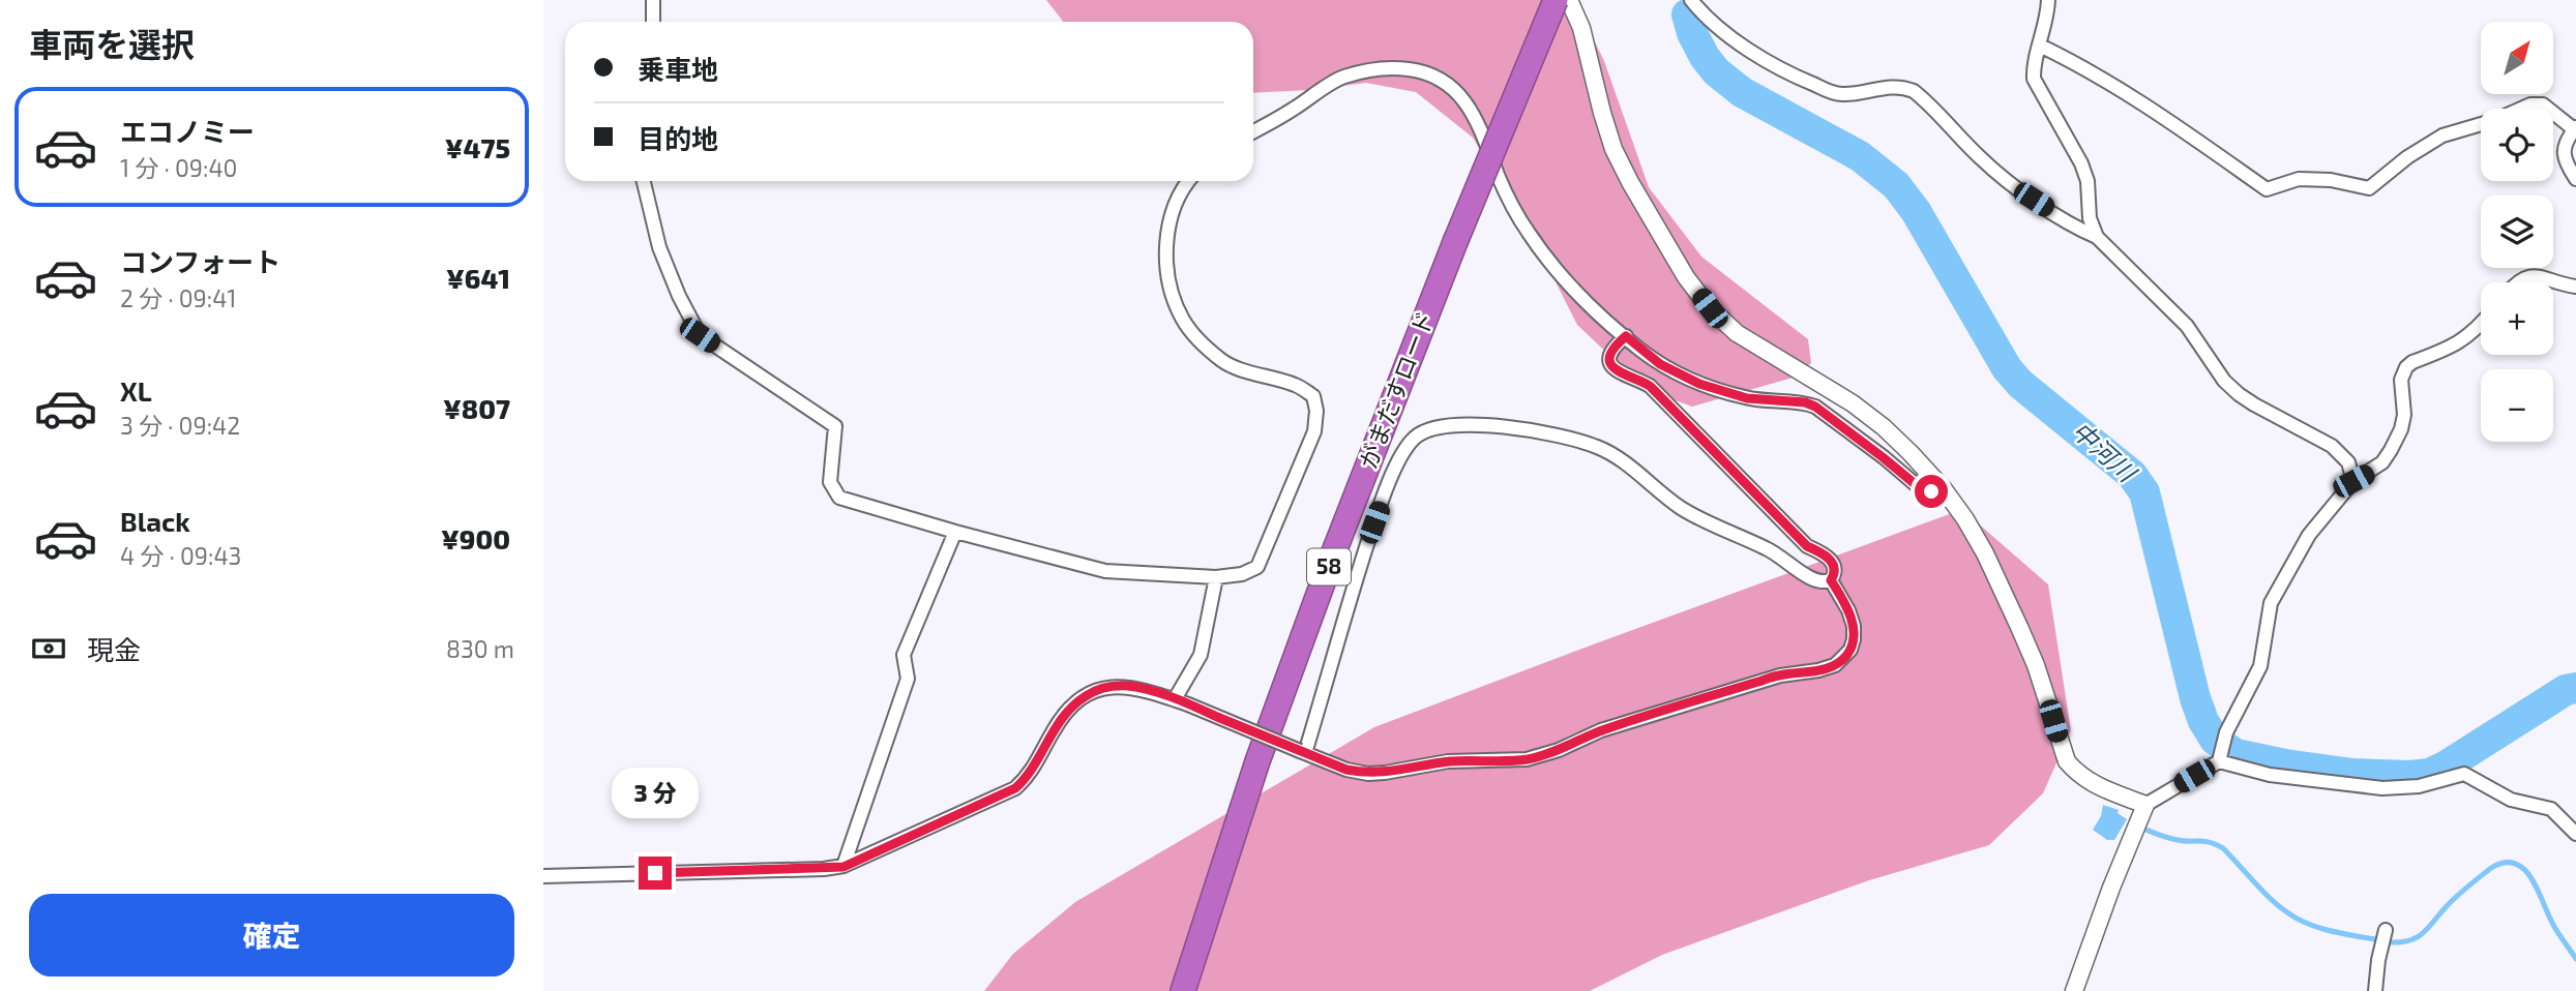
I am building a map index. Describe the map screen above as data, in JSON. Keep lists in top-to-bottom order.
{
  "streets": {
    "highway": ["がまだすロード", "58"]
  },
  "water": ["中河川"],
  "north": "top right",
  "page": {
    "heading": "車両を選択",
    "map_buttons": ["+", "−"],
    "banner": ["乗車地", "目的地"],
    "list": [
      {
        "name": "エコノミー",
        "note": "1 分 · 09:40",
        "value": "¥475"
      },
      {
        "name": "コンフォート",
        "note": "2 分 · 09:41",
        "value": "¥641"
      },
      {
        "name": "XL",
        "note": "3 分 · 09:42",
        "value": "¥807"
      },
      {
        "name": "Black",
        "note": "4 分 · 09:43",
        "value": "¥900"
      }
    ],
    "pay": ["現金", "830 m"],
    "bubble": "3 分",
    "buttons": "確定"
  }
}
